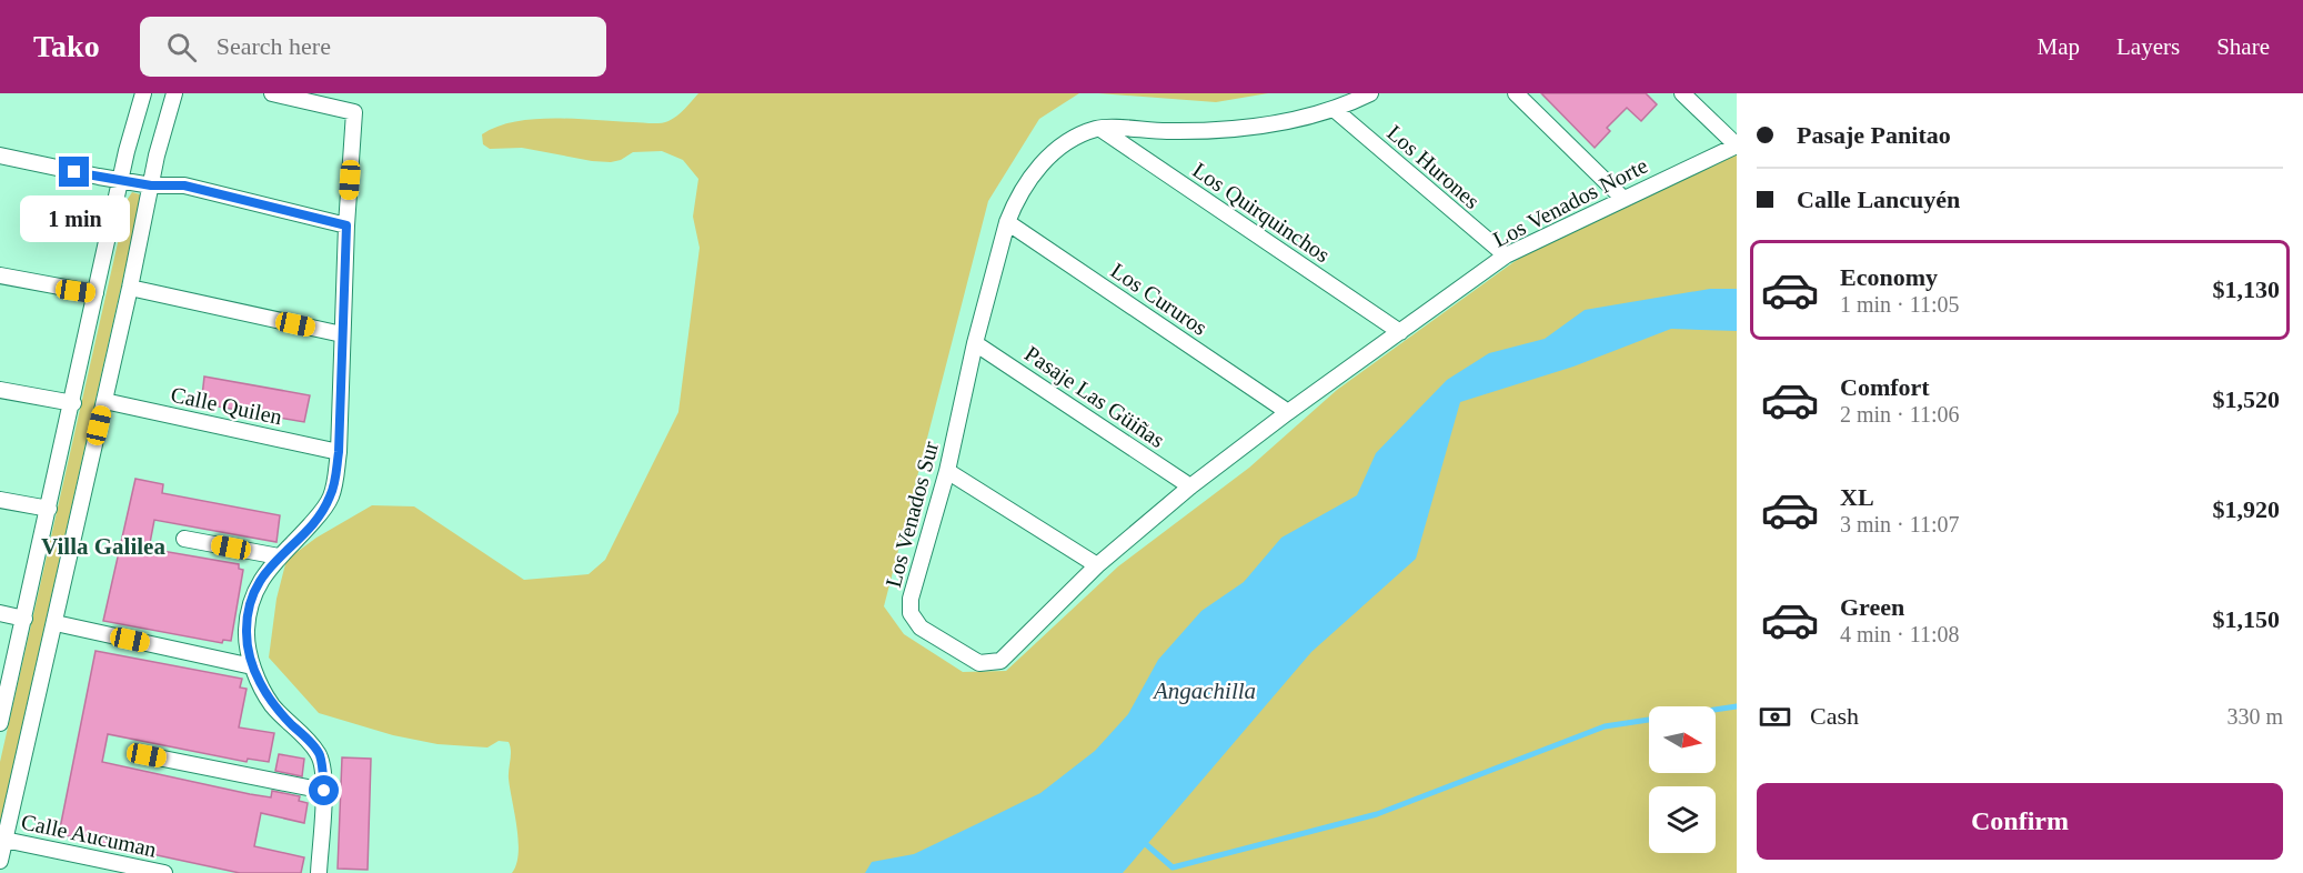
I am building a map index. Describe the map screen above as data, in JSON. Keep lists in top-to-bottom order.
{
  "streets": {
    "street": [
      "Los Hurones",
      "Los Venados Norte",
      "Los Quirquinchos",
      "Los Cururos",
      "Pasaje Las Güiñas",
      "Calle Quilen",
      "Los Venados Sur",
      "Calle Aucuman"
    ]
  },
  "crossings": [
    ["Los Hurones", "Los Venados Norte"],
    ["Los Hurones", "Los Venados Sur"],
    ["Los Venados Norte", "Los Venados Sur"],
    ["Los Quirquinchos", "Los Venados Sur"],
    ["Los Cururos", "Los Venados Sur"],
    ["Pasaje Las Güiñas", "Los Venados Sur"]
  ],
  "districts": ["Villa Galilea"],
  "water": ["Angachilla"],
  "north": "right",
  "page": {
    "header": "Tako",
    "search": "Search here",
    "nav": ["Map", "Layers", "Share"],
    "banner": ["Pasaje Panitao", "Calle Lancuyén"],
    "bubble": "1 min",
    "list": [
      {
        "name": "Economy",
        "note": "1 min · 11:05",
        "value": "$1,130"
      },
      {
        "name": "Comfort",
        "note": "2 min · 11:06",
        "value": "$1,520"
      },
      {
        "name": "XL",
        "note": "3 min · 11:07",
        "value": "$1,920"
      },
      {
        "name": "Green",
        "note": "4 min · 11:08",
        "value": "$1,150"
      }
    ],
    "pay": ["Cash", "330 m"],
    "buttons": "Confirm"
  }
}
